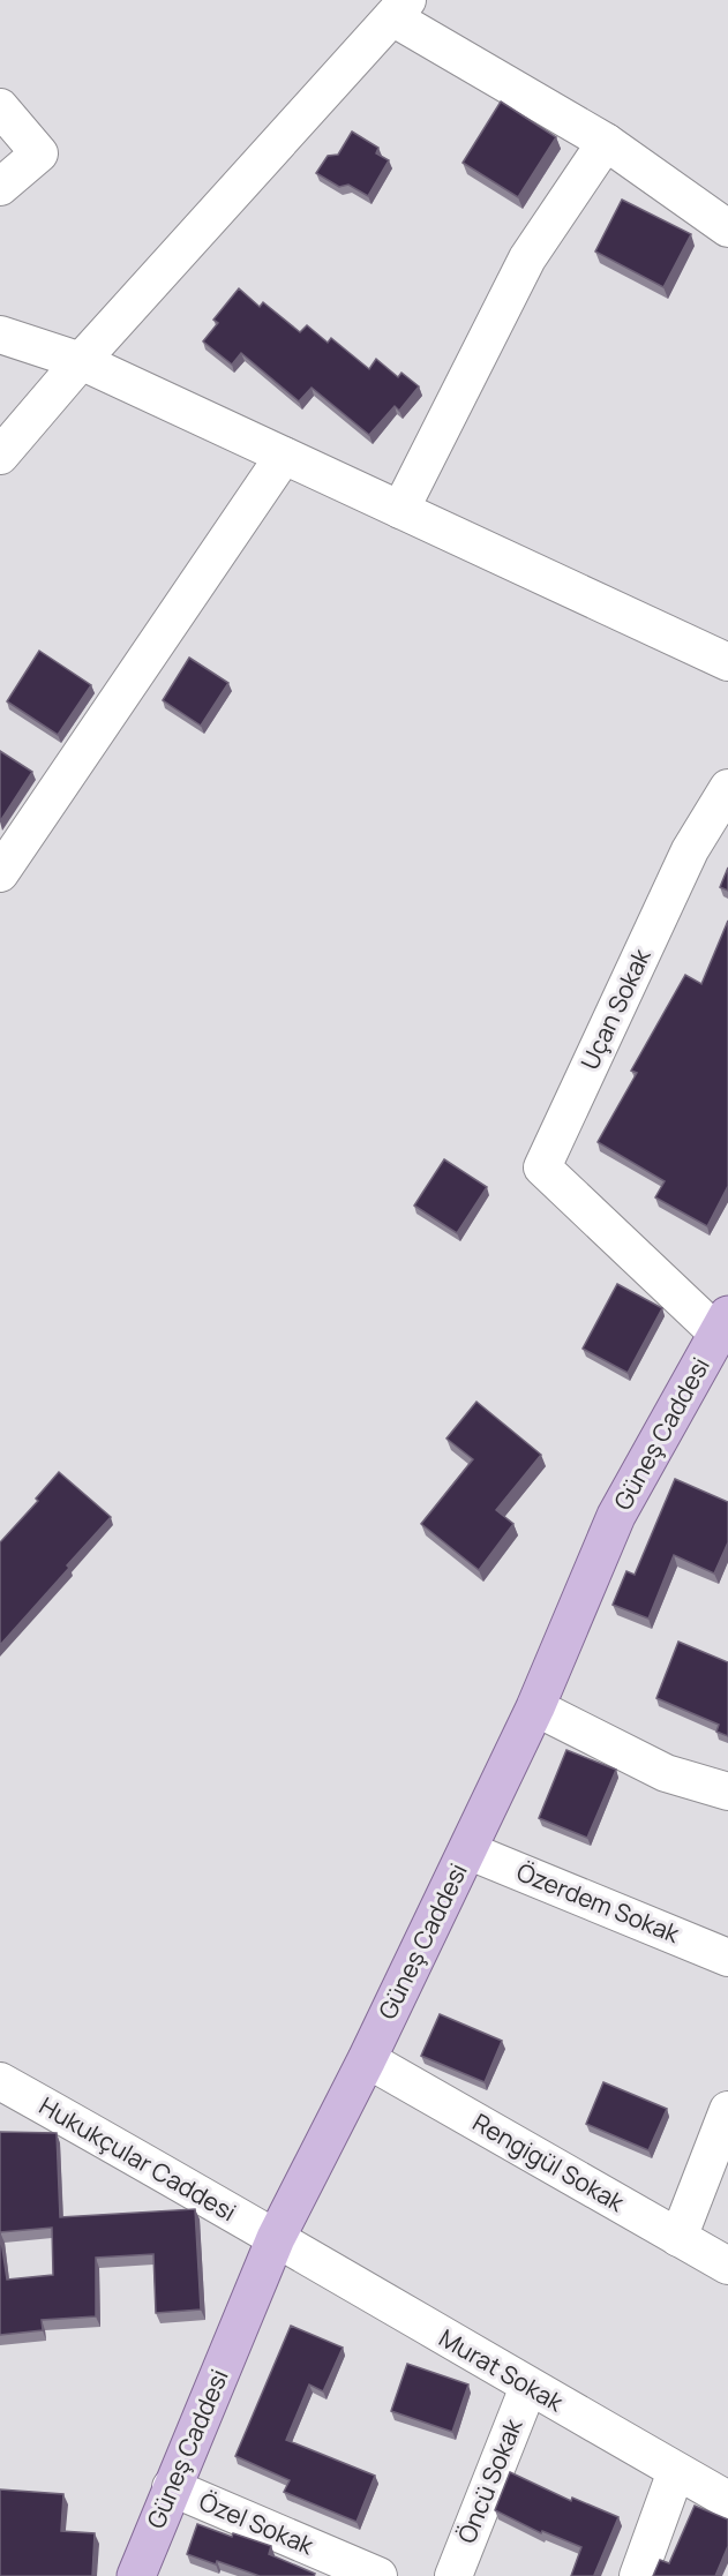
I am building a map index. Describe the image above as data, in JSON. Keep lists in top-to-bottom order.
{
  "streets": {
    "main road": ["Güneş Caddesi"],
    "street": [
      "Uçan Sokak",
      "Özerdem Sokak",
      "Hukukçular Caddesi",
      "Rengigül Sokak",
      "Murat Sokak",
      "Öncü Sokak",
      "Özel Sokak"
    ]
  },
  "crossings": [
    ["Uçan Sokak", "Güneş Caddesi"],
    ["Güneş Caddesi", "Özerdem Sokak"],
    ["Güneş Caddesi", "Hukukçular Caddesi"],
    ["Güneş Caddesi", "Rengigül Sokak"],
    ["Güneş Caddesi", "Murat Sokak"],
    ["Güneş Caddesi", "Özel Sokak"],
    ["Hukukçular Caddesi", "Murat Sokak"],
    ["Murat Sokak", "Öncü Sokak"]
  ]
}
